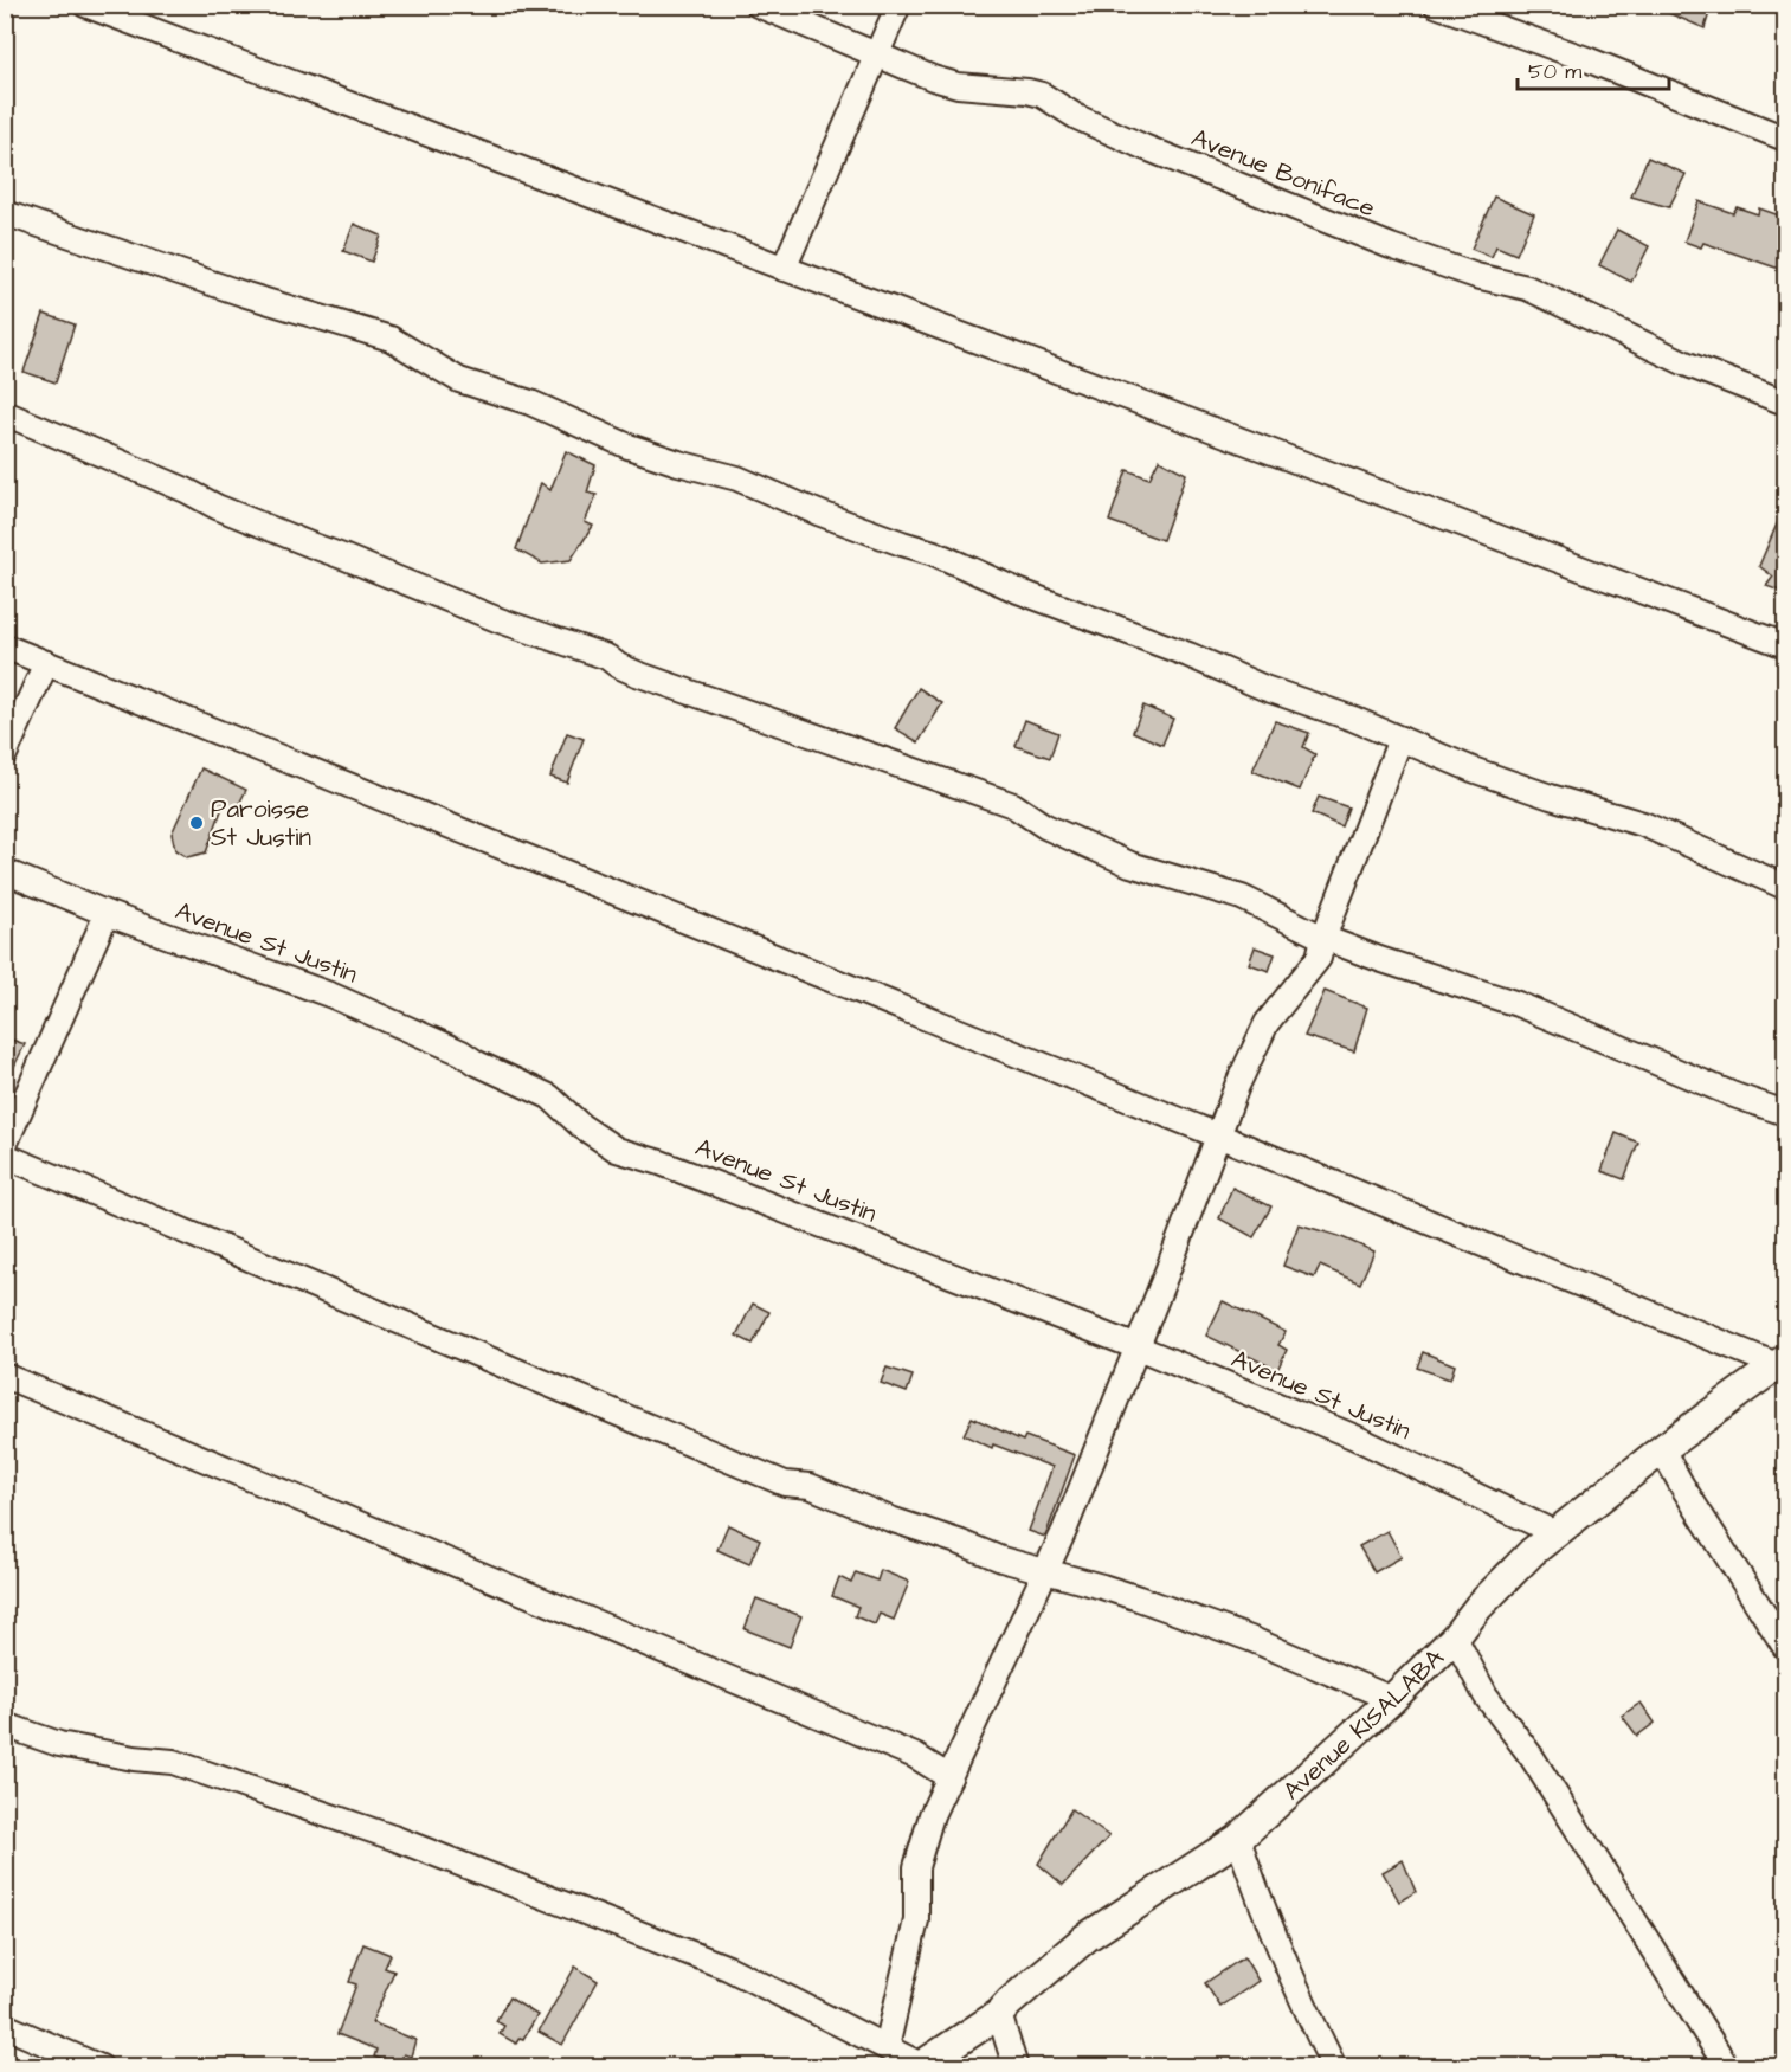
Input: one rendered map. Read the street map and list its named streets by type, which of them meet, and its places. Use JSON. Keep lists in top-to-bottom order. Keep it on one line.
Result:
{"streets":{"street":["Avenue Boniface","Avenue St Justin","Avenue KISALABA"]},"crossings":[["Avenue St Justin","Avenue KISALABA"]],"places":["Paroisse St Justin"],"scale_bar":"50 m"}
